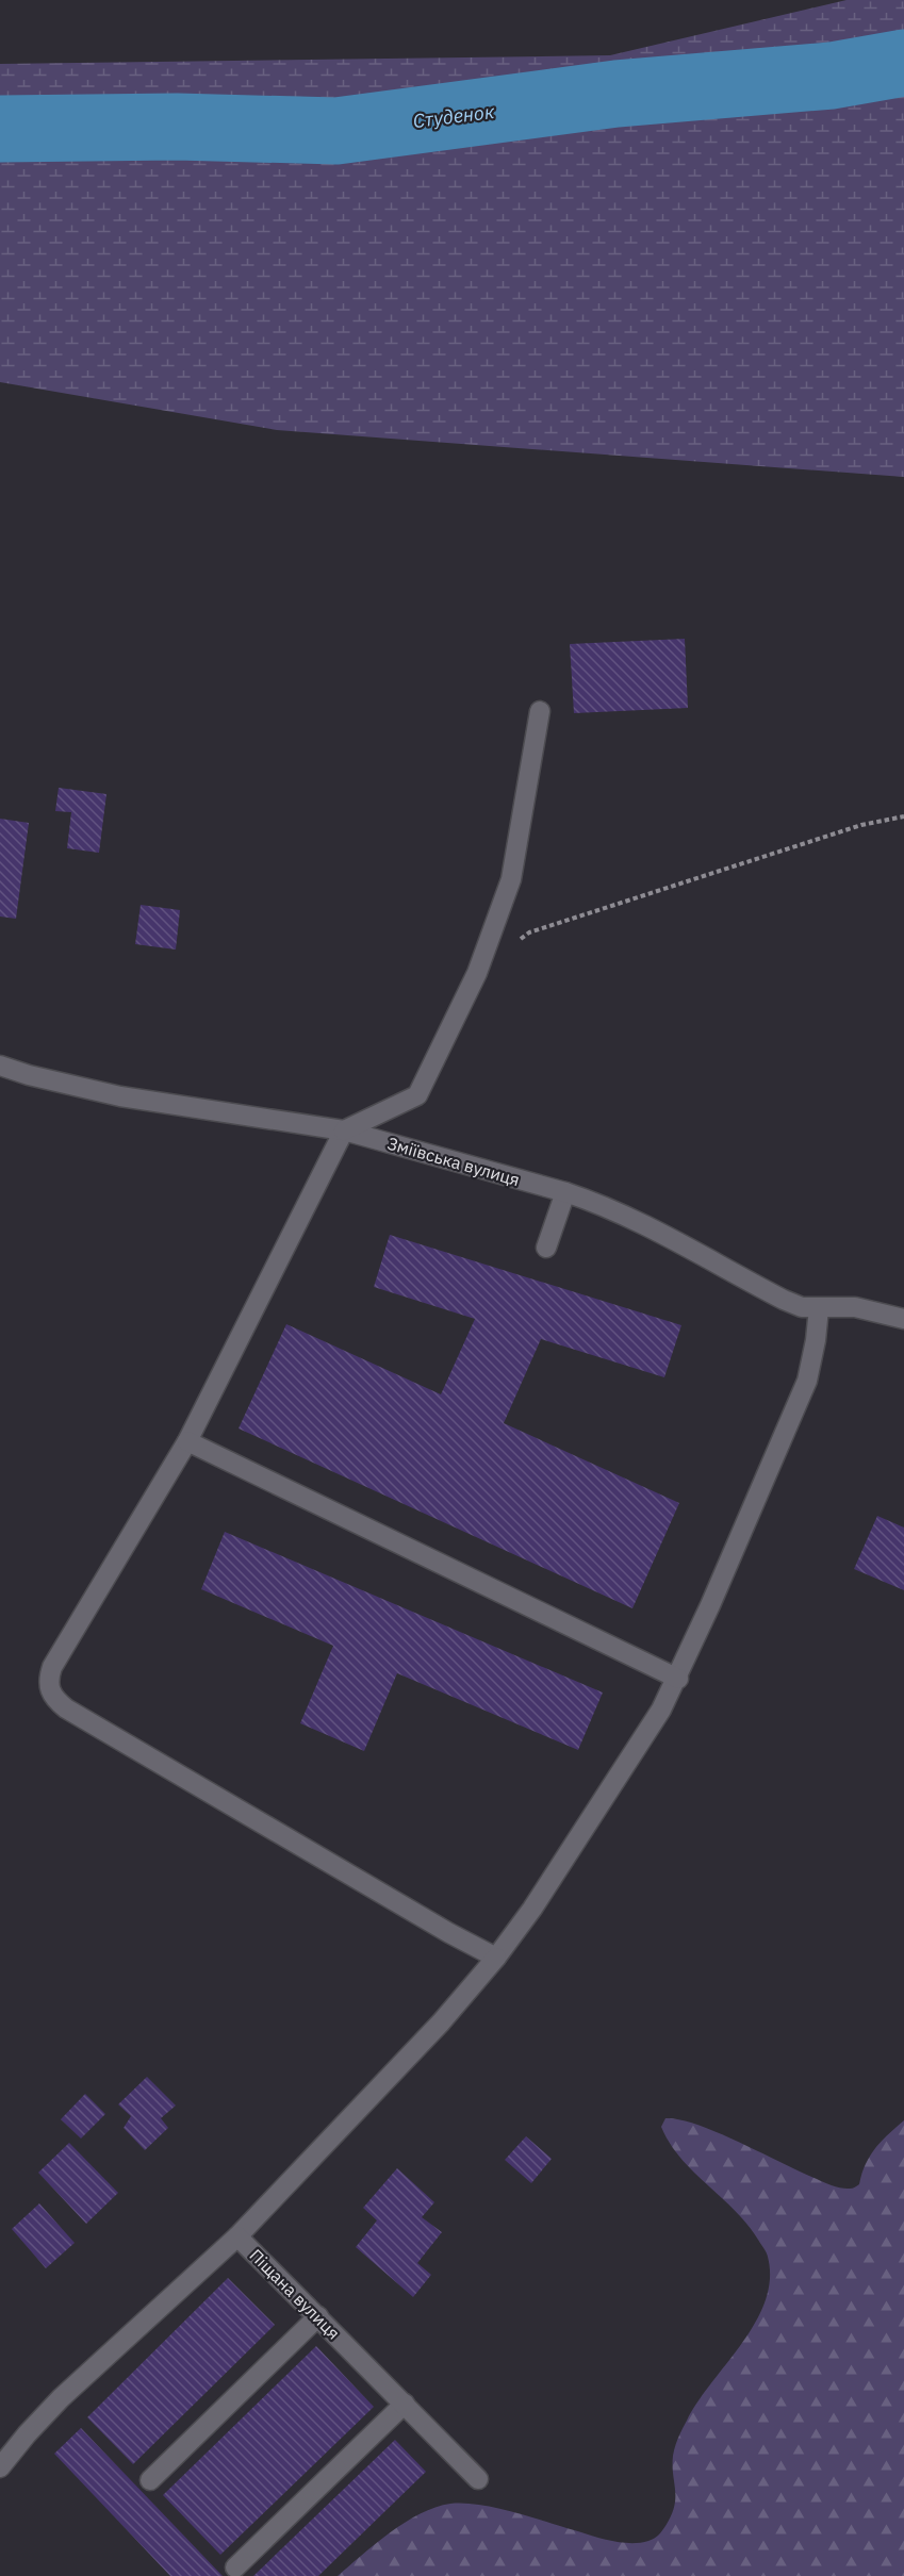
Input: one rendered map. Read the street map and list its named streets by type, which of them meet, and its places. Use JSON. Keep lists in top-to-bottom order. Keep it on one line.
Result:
{"streets":{"street":["Зміївська вулиця","Піщана вулиця"]},"water":["Студенок"]}
